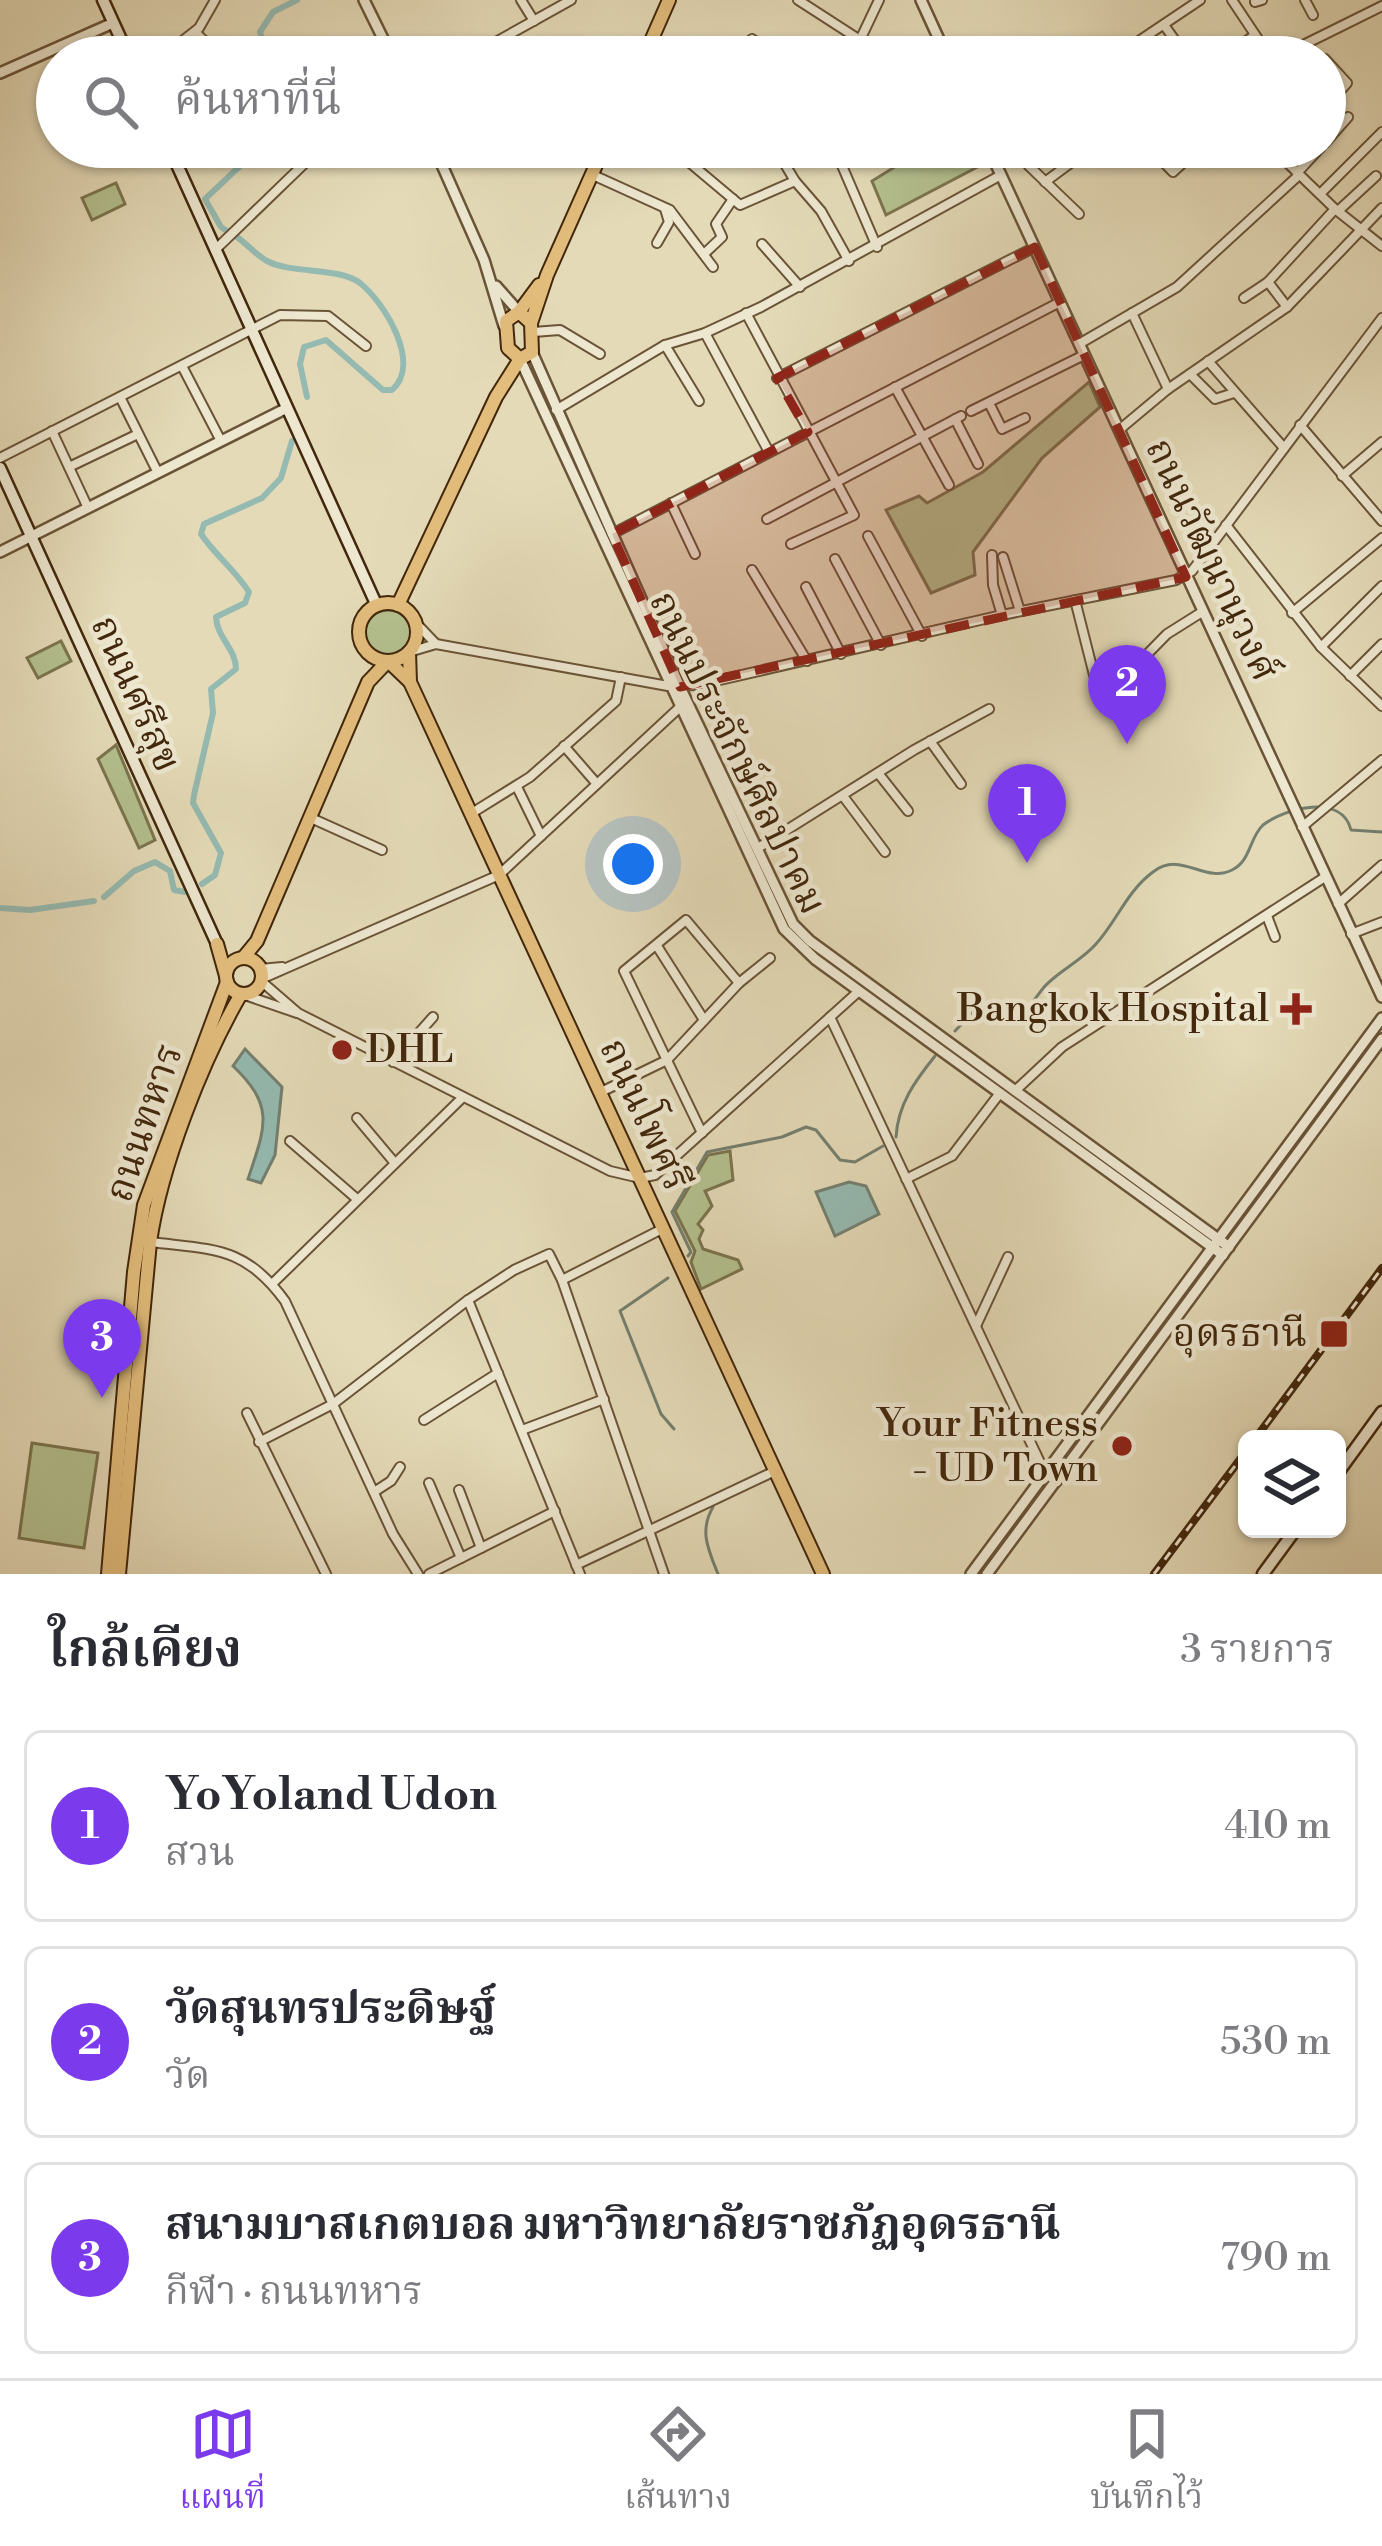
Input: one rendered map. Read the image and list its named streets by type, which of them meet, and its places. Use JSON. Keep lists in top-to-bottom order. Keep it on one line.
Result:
{"streets":{"main road":["ถนนศรีสุข","ถนนโพศรี","ถนนทหาร"],"street":["ถนนวัฒนานุวงศ์","ถนนประจักษ์ศิลปาคม"]},"places":{"health":["Bangkok Hospital"],"other":["DHL","Your Fitness - UD Town"],"transit":["อุดรธานี"]},"page":{"search":"ค้นหาที่นี่","pins":["2","1","3"],"heading":["ใกล้เคียง","3 รายการ"],"list":[{"mark":"1","name":"YoYoland Udon","note":"สวน","value":"410 m"},{"mark":"2","name":"วัดสุนทรประดิษฐ์","note":"วัด","value":"530 m"},{"mark":"3","name":"สนามบาสเกตบอล มหาวิทยาลัยราชภัฏอุดรธานี","note":"กีฬา · ถนนทหาร","value":"790 m"}],"nav":["แผนที่","เส้นทาง","บันทึกไว้"]}}
